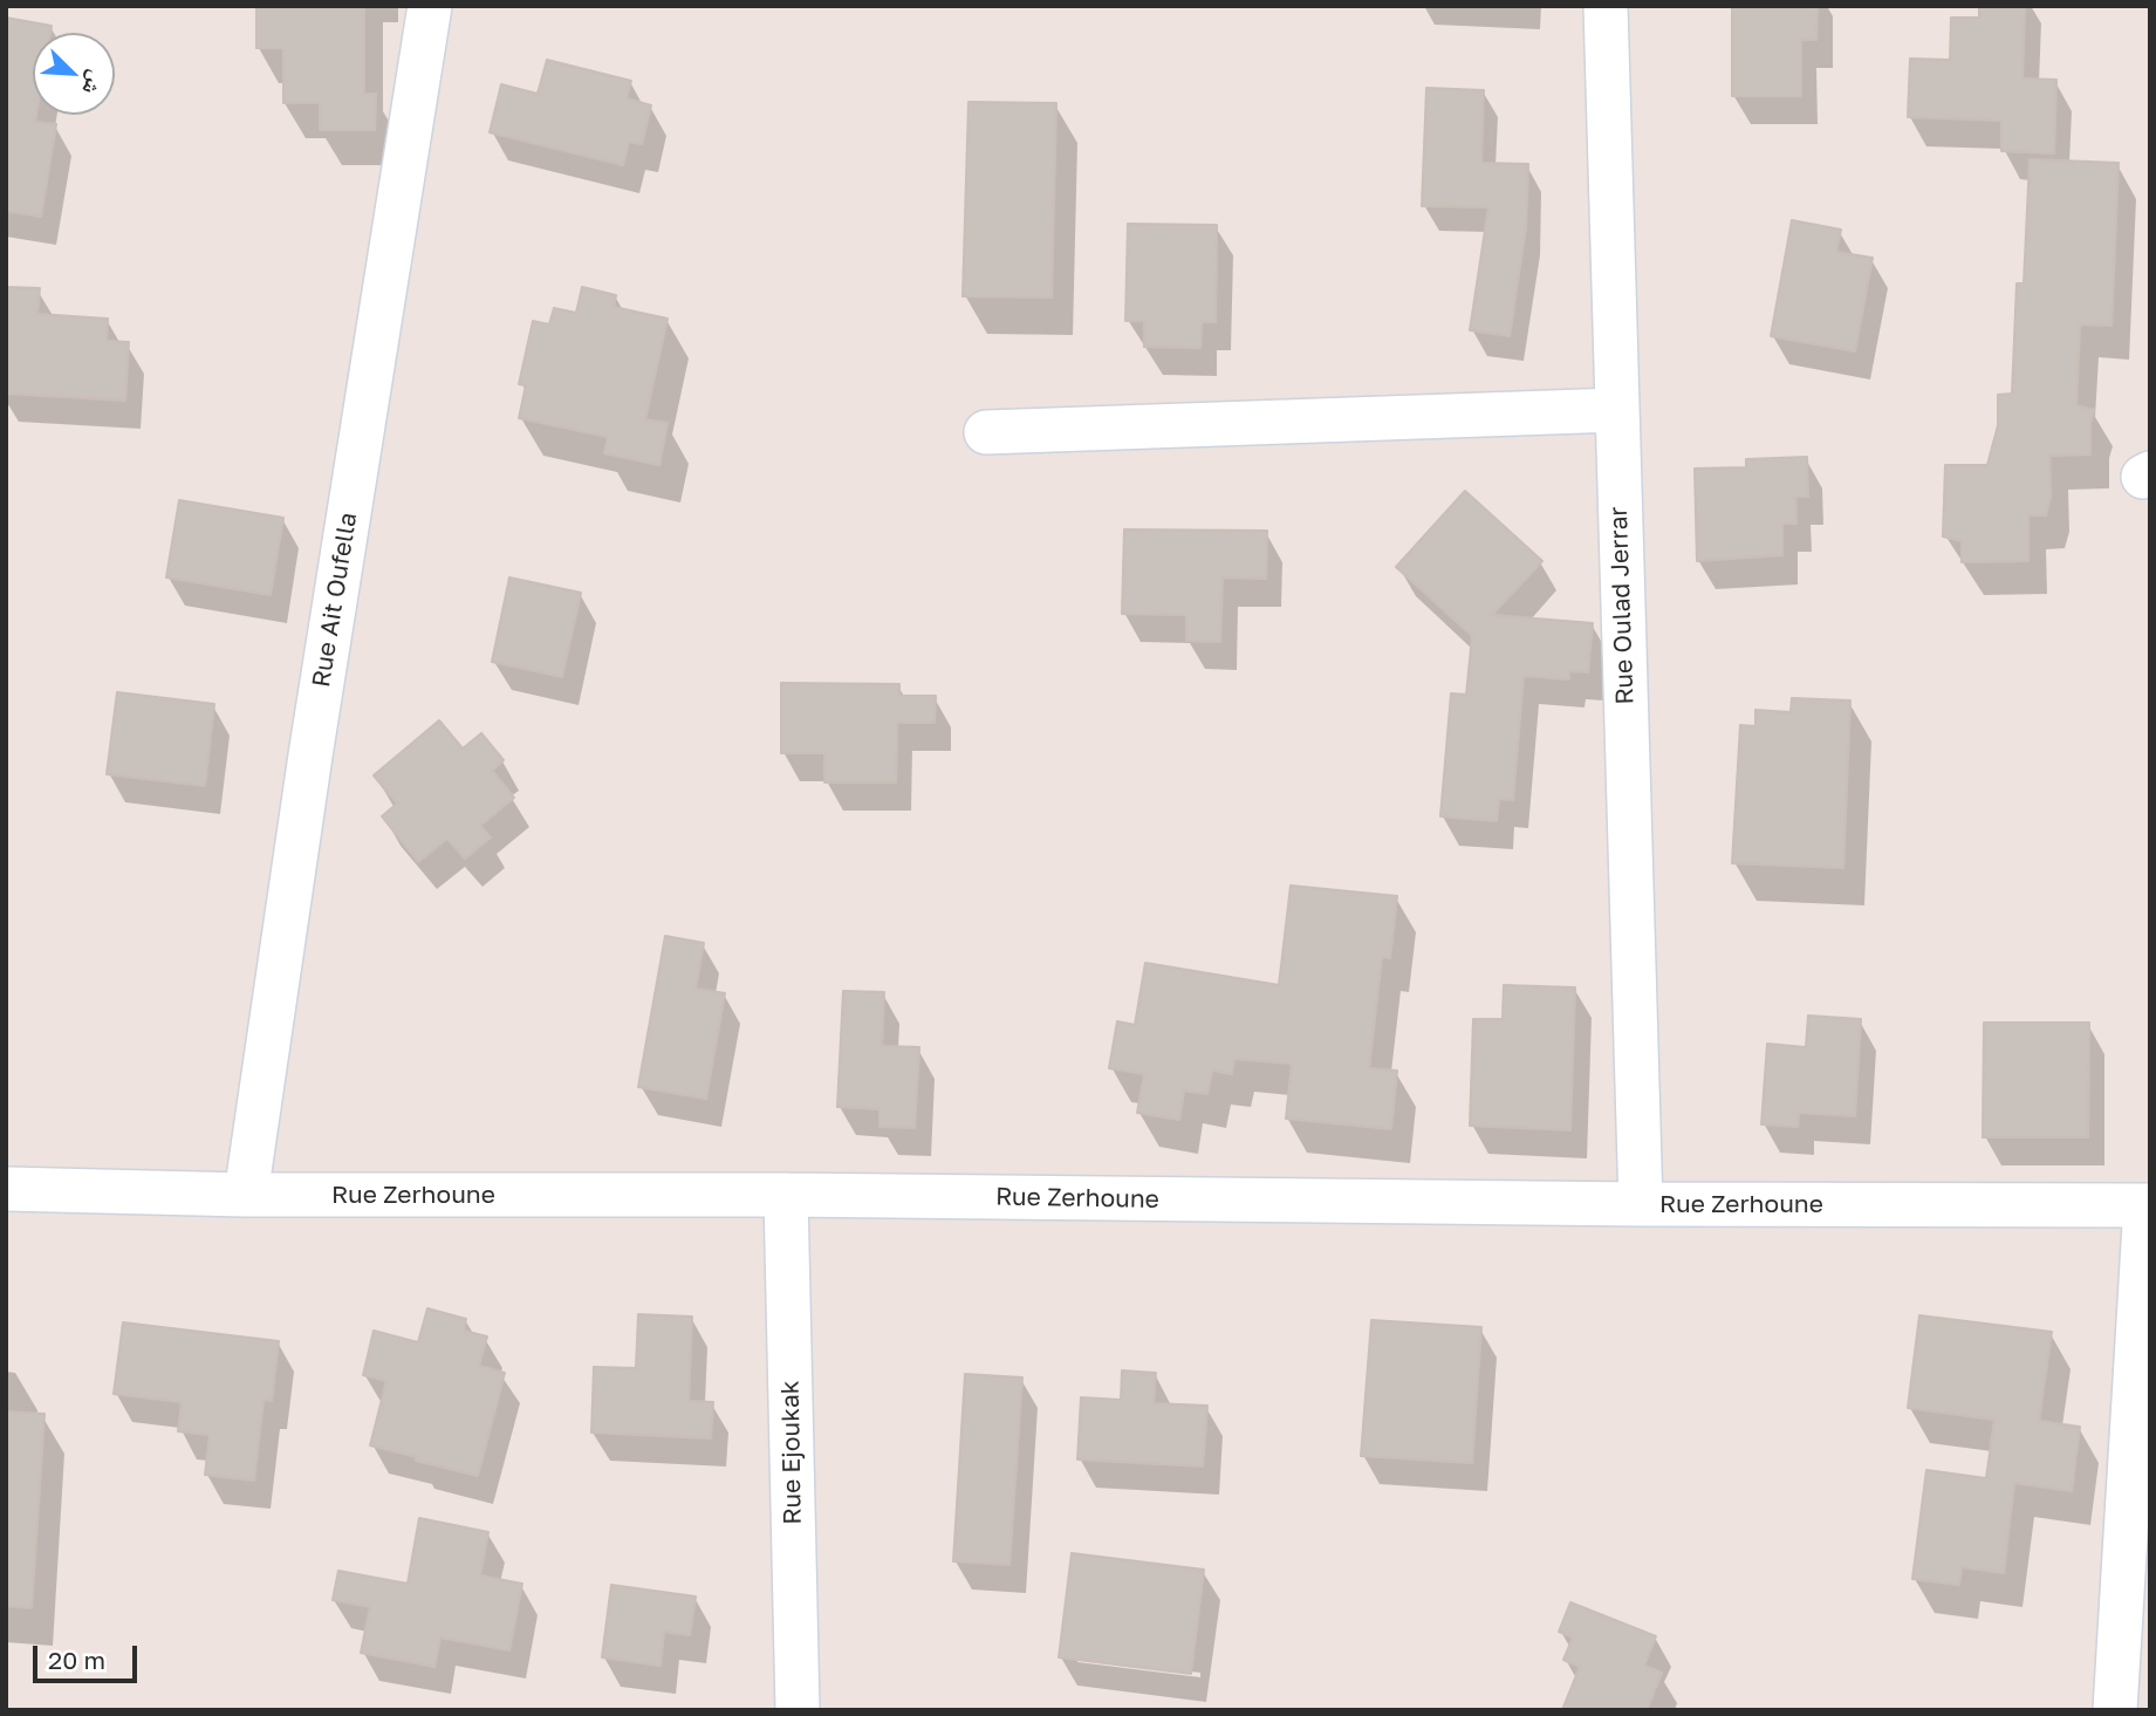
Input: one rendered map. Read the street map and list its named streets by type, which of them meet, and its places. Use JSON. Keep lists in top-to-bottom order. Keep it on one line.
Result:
{"streets":{"street":["Rue Ait Oufella","Rue Oulad Jerrar","Rue Zerhoune","Rue Ejoukak"]},"crossings":[["Rue Ait Oufella","Rue Zerhoune"],["Rue Oulad Jerrar","Rue Zerhoune"],["Rue Zerhoune","Rue Ejoukak"]],"scale_bar":"20 m","north":"bottom right"}
